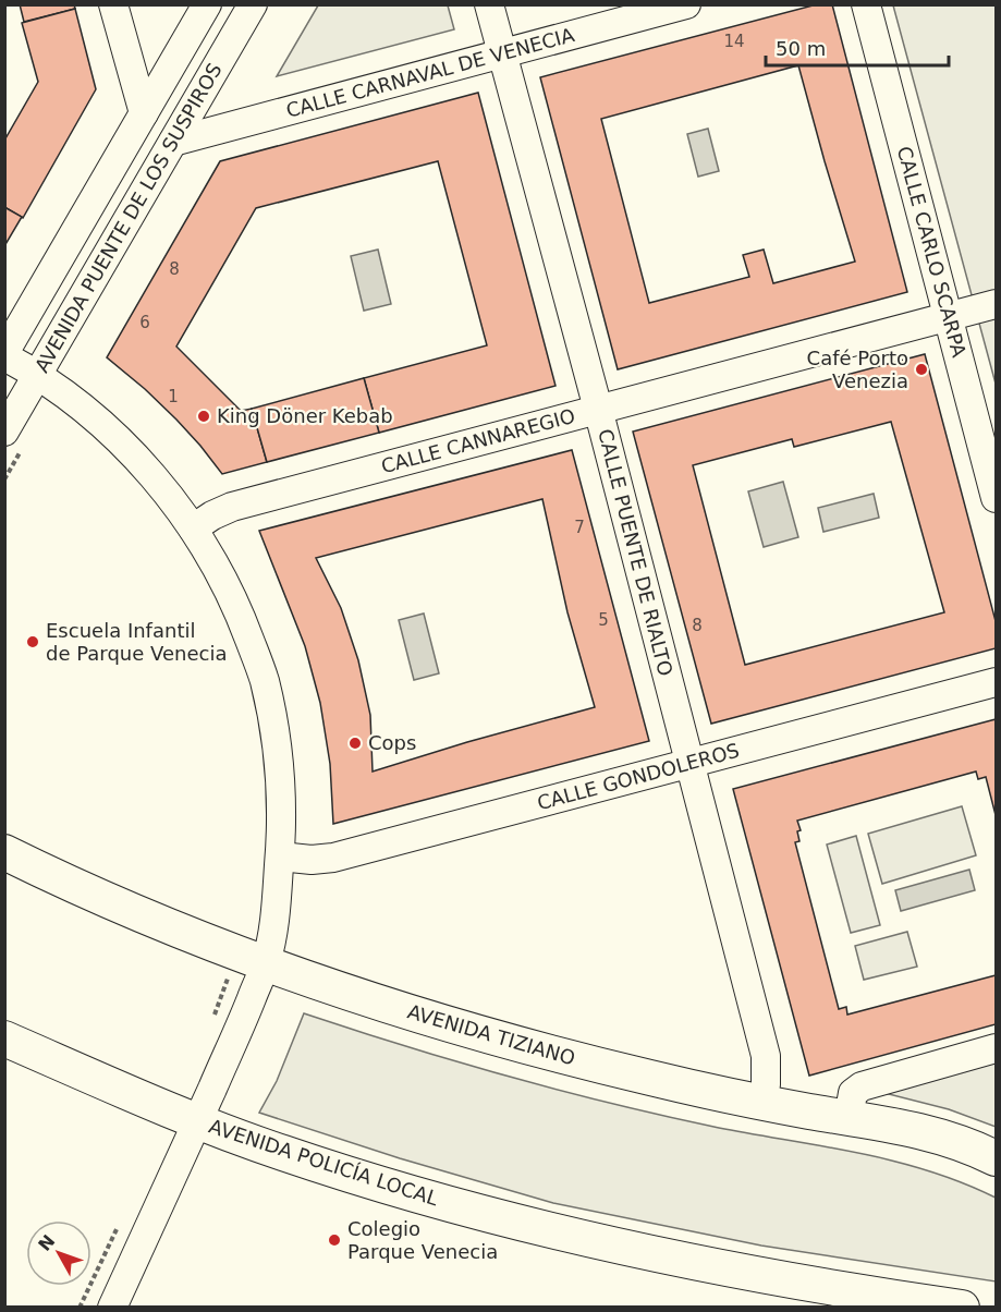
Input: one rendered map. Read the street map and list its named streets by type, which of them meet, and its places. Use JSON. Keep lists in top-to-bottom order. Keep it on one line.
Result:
{"streets":{"main road":["AVENIDA TIZIANO","AVENIDA POLICÍA LOCAL"],"street":["CALLE CARNAVAL DE VENECIA","AVENIDA PUENTE DE LOS SUSPIROS","CALLE CARLO SCARPA","CALLE CANNAREGIO","CALLE PUENTE DE RIALTO","CALLE GONDOLEROS"]},"crossings":[["CALLE CARNAVAL DE VENECIA","AVENIDA PUENTE DE LOS SUSPIROS"],["CALLE CARNAVAL DE VENECIA","CALLE PUENTE DE RIALTO"],["CALLE CARLO SCARPA","CALLE CANNAREGIO"],["CALLE CANNAREGIO","CALLE PUENTE DE RIALTO"],["CALLE PUENTE DE RIALTO","CALLE GONDOLEROS"],["CALLE PUENTE DE RIALTO","AVENIDA TIZIANO"]],"places":["Café Porto Venezia","King Döner Kebab","Escuela Infantil de Parque Venecia","Cops","Colegio Parque Venecia"],"house_numbers":["14","8","6","1","7","5","8"],"scale_bar":"50 m","north":"top left"}
